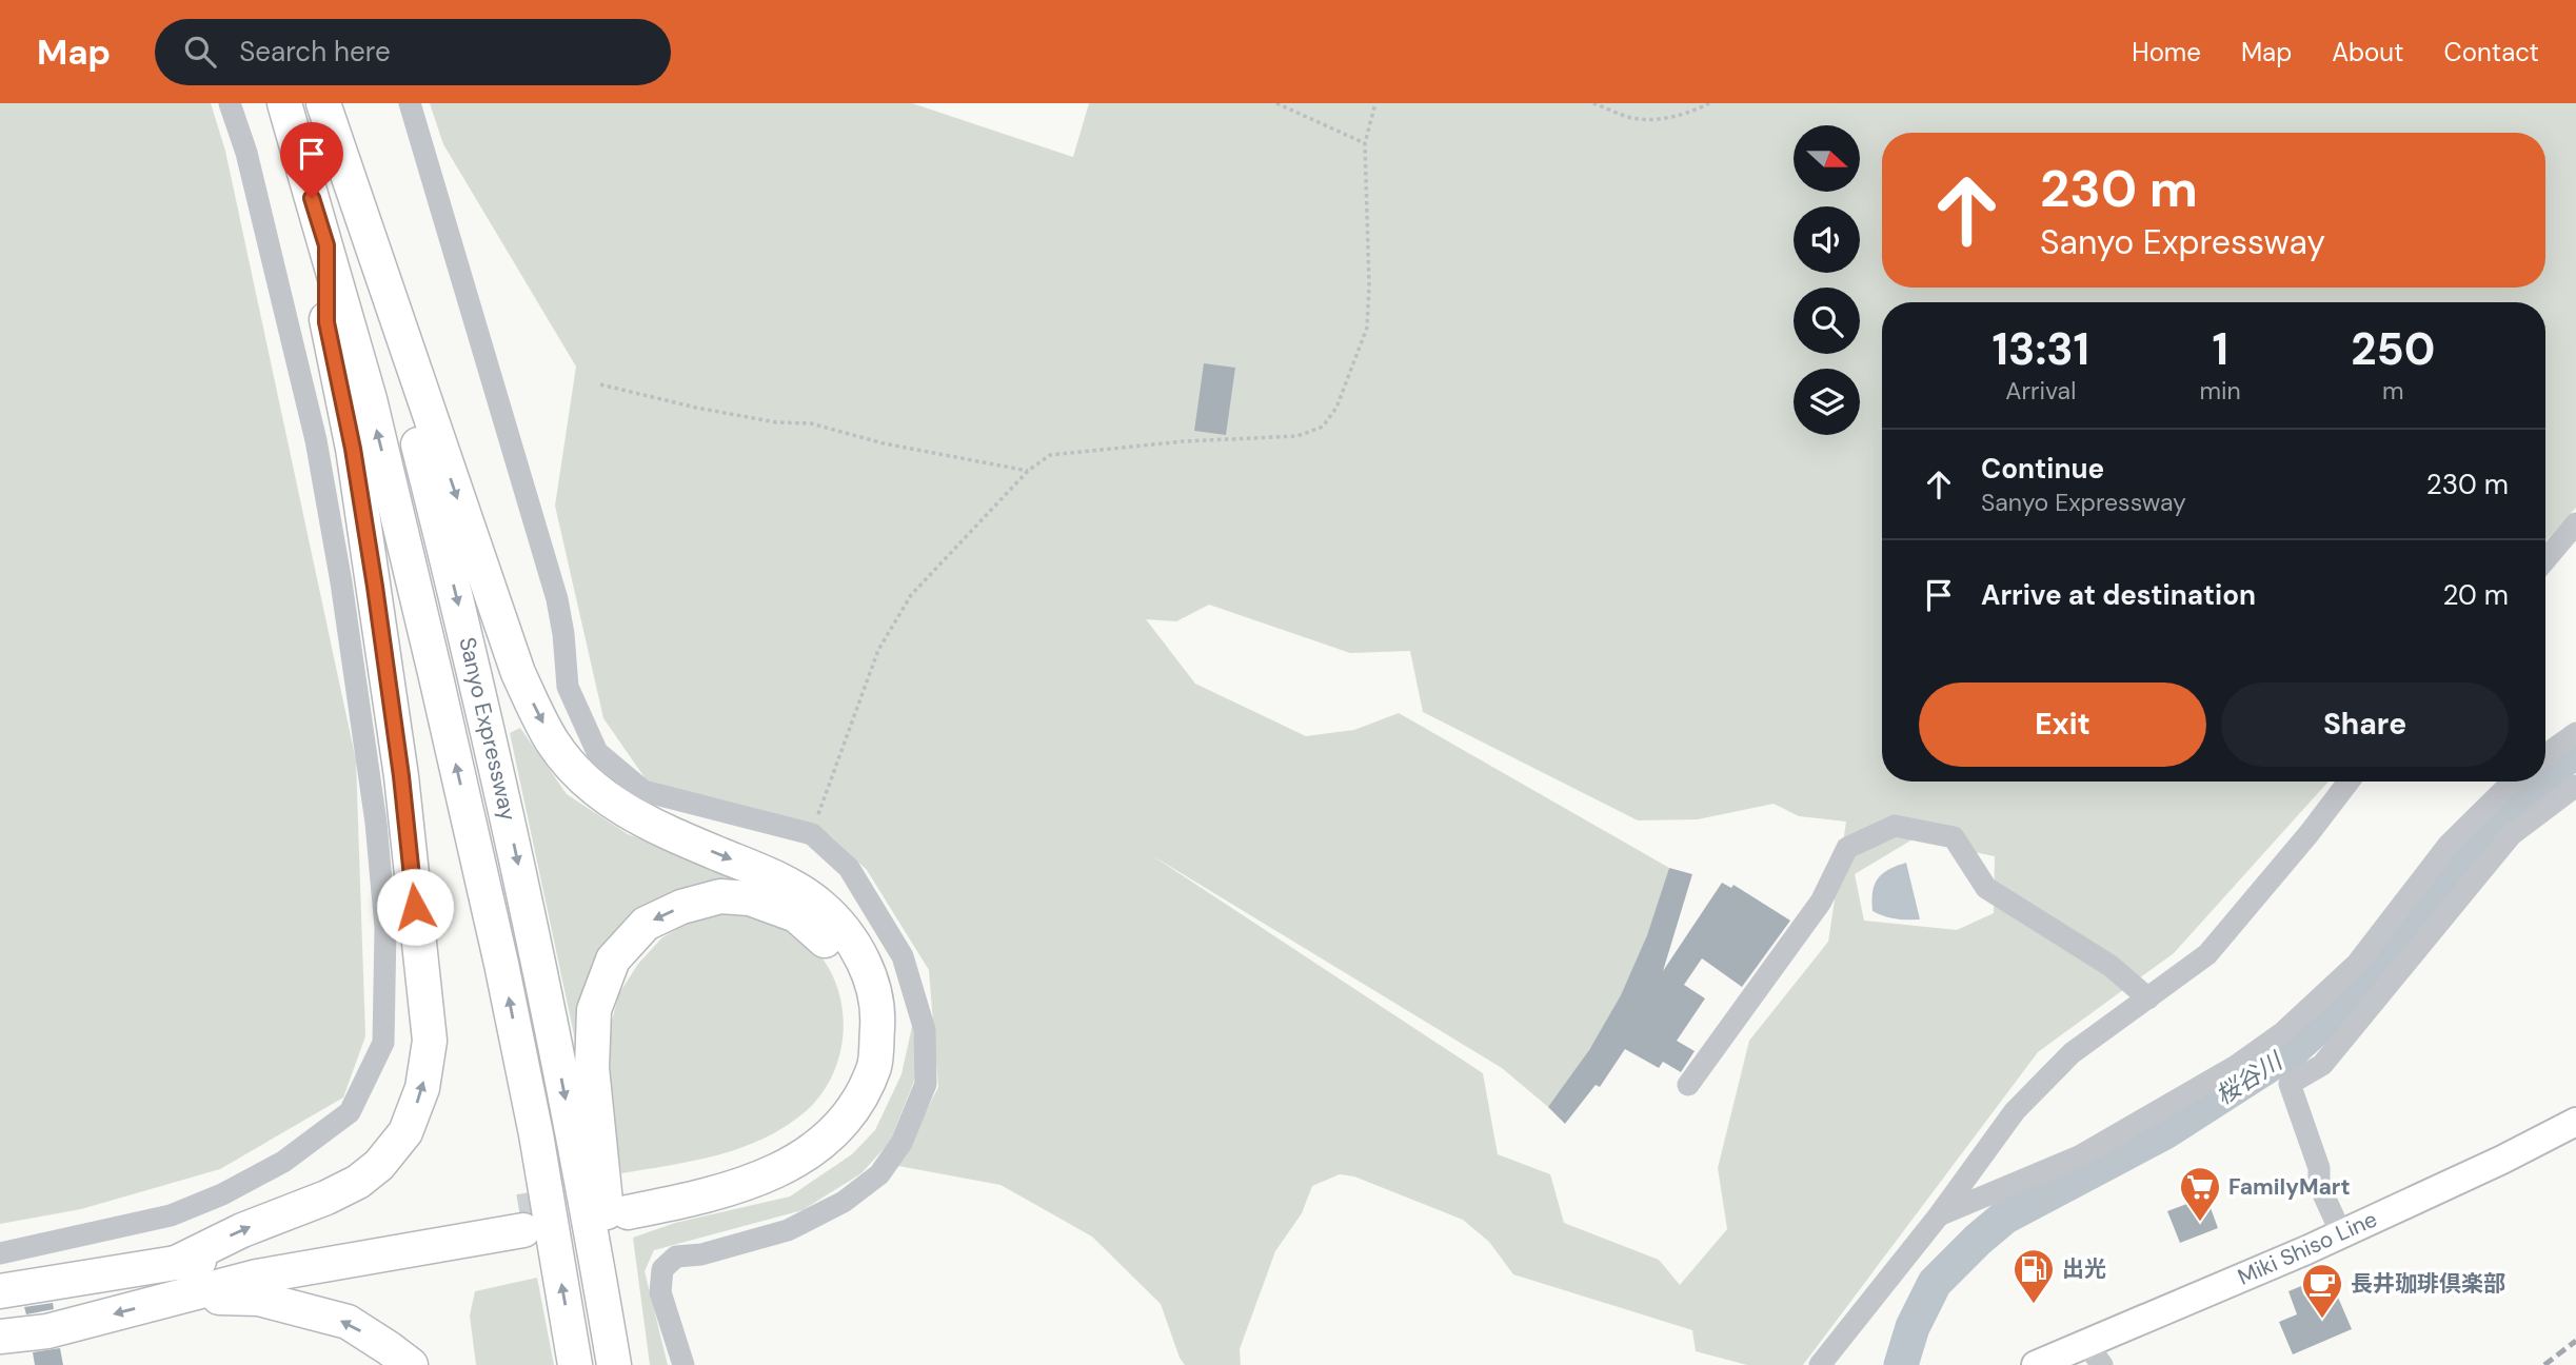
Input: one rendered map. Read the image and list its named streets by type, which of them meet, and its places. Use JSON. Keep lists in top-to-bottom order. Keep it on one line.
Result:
{"streets":{"highway":["Sanyo Expressway"],"main road":["Miki Shiso Line"]},"water":["桜谷川"],"places":{"supermarket":["FamilyMart"],"fuel station":["出光"],"cafe":["長井珈琲倶楽部"]},"north":"right","page":{"header":"Map","search":"Search here","nav":["Home","Map","About","Contact"],"turn":["230 m","Sanyo Expressway"],"eta":["13:31","Arrival","1","min","250","m"],"list":[{"name":"Continue","note":"Sanyo Expressway","value":"230 m"},{"name":"Arrive at destination","value":"20 m"}],"buttons":["Exit","Share"]}}
